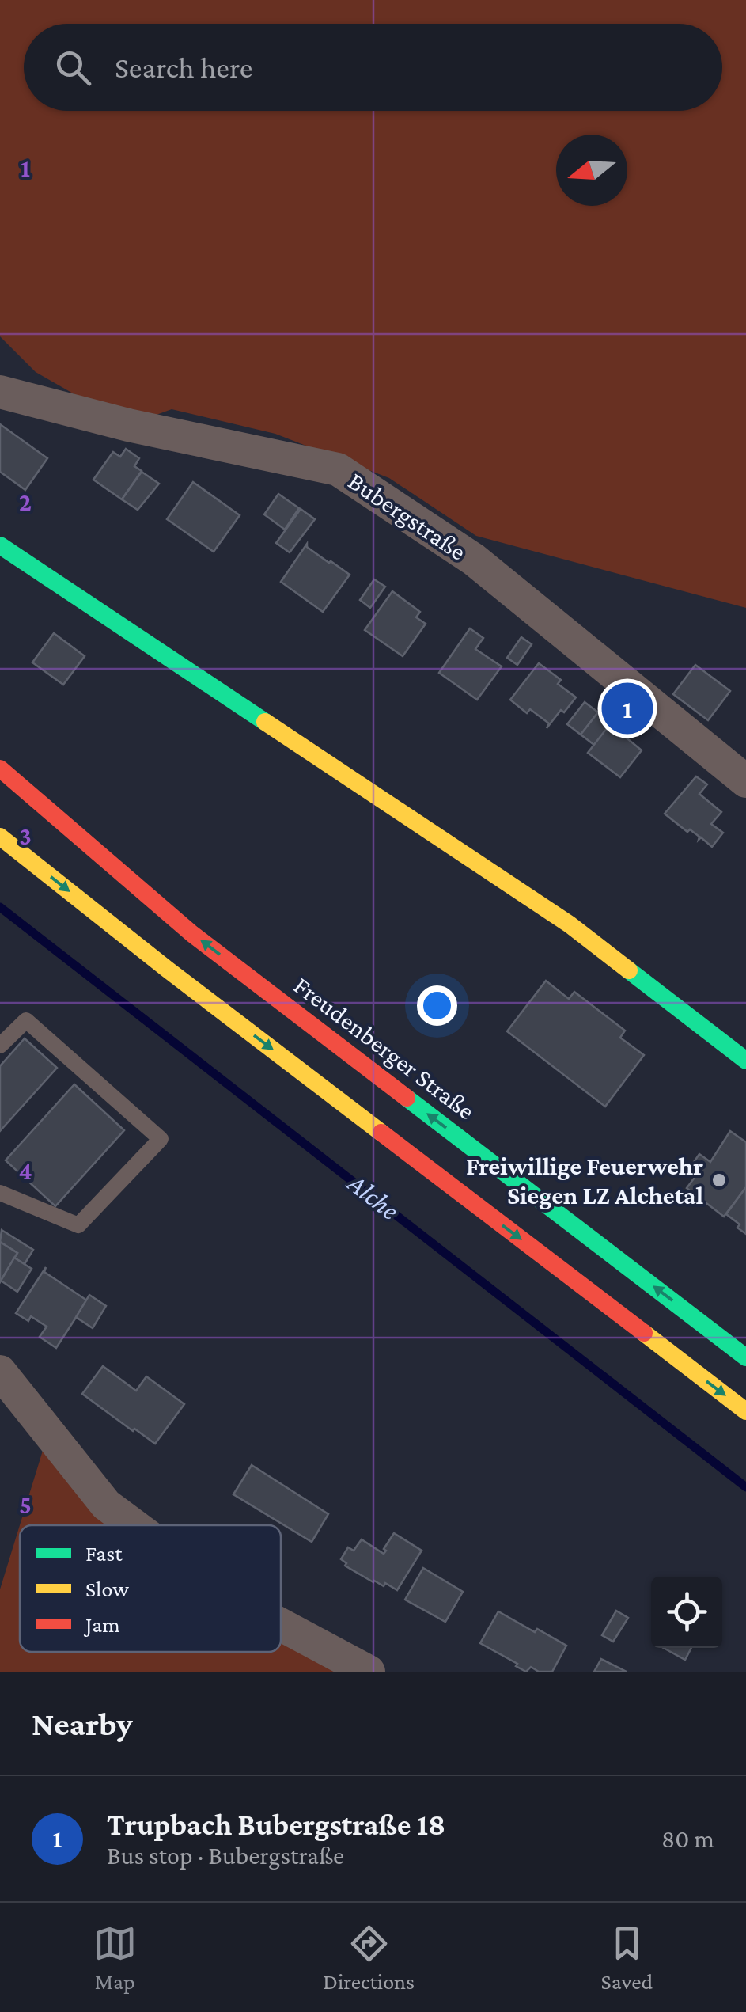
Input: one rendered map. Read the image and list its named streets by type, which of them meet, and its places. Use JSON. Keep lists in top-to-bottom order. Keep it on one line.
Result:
{"streets":{"main road":["Freudenberger Straße"],"street":["Bubergstraße"]},"water":["Alche"],"places":["Freiwillige Feuerwehr Siegen LZ Alchetal"],"legend":["Fast","Slow","Jam"],"north":"left","page":{"search":"Search here","pins":"1","heading":"Nearby","list":[{"mark":"1","name":"Trupbach Bubergstraße 18","note":"Bus stop · Bubergstraße","value":"80 m"}],"nav":["Map","Directions","Saved"]},"grid":{"rows":["1","2","3","4","5"]}}
